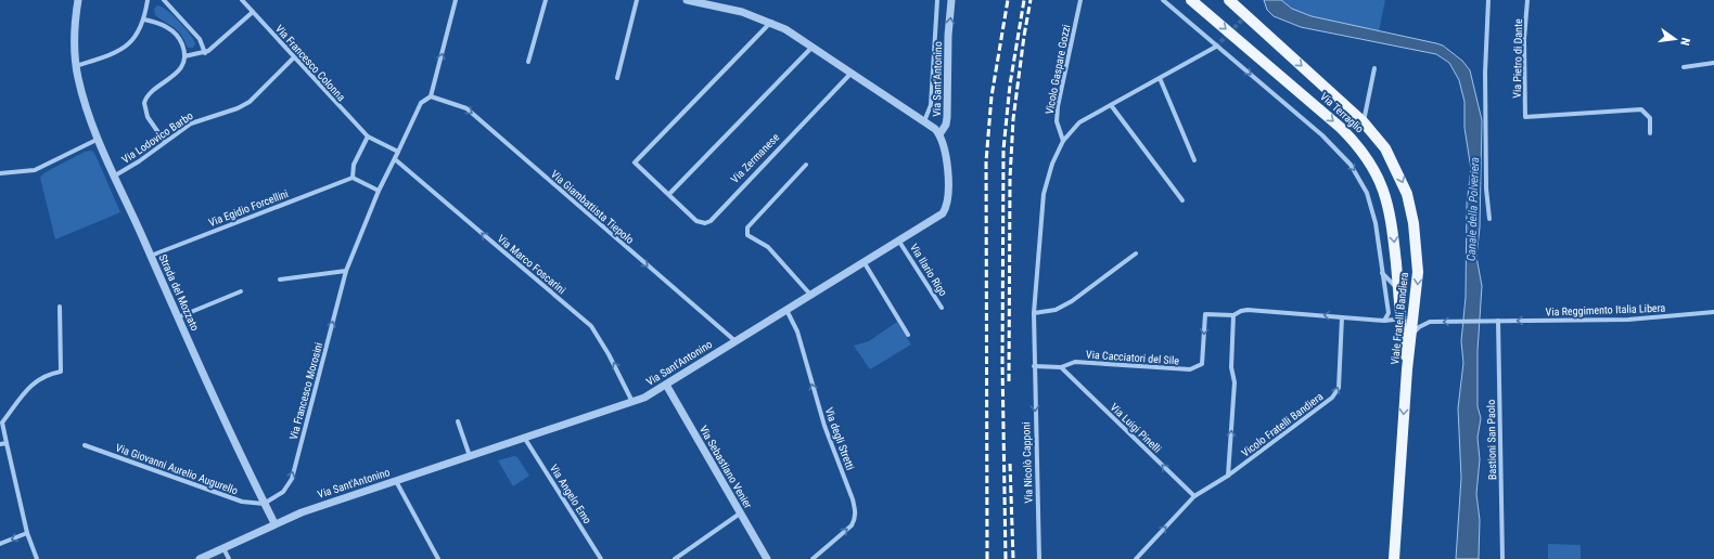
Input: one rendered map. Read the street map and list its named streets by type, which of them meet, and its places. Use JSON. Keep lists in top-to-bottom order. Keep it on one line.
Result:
{"streets":{"main road":["Via Terraglio","Viale Fratelli Bandiera"],"street":["Via Pietro di Dante","Via Francesco Colonna","Vicolo Gaspare Gozzi","Via Sant'Antonino","Via Lodovico Barbo","Via Zermanese","Via Giambattista Tiepolo","Via Egidio Forcellini","Via Marco Foscarini","Via Ilario Rigo","Strada del Mozzato","Via Reggimento Italia Libera","Via Cacciatori del Sile","Via Francesco Morosini","Vicolo Fratelli Bandiera","Via Luigi Pinelli","Via degli Stretti","Bastioni San Paolo","Via Nicolò Capponi","Via Sebastiano Venier","Via Giovanni Aurelio Augurello","Via Angelo Emo"]},"crossings":[["Via Francesco Colonna","Via Lodovico Barbo"],["Via Sant'Antonino","Via Giambattista Tiepolo"],["Via Sant'Antonino","Via Marco Foscarini"],["Via Sant'Antonino","Via Ilario Rigo"],["Via Sant'Antonino","Strada del Mozzato"],["Via Sant'Antonino","Via degli Stretti"],["Via Sant'Antonino","Via Sebastiano Venier"],["Via Sant'Antonino","Via Angelo Emo"],["Via Terraglio","Viale Fratelli Bandiera"],["Via Terraglio","Via Cacciatori del Sile"],["Via Lodovico Barbo","Strada del Mozzato"],["Via Giambattista Tiepolo","Via Francesco Morosini"],["Via Egidio Forcellini","Strada del Mozzato"],["Via Marco Foscarini","Via Francesco Morosini"],["Strada del Mozzato","Via Francesco Morosini"],["Strada del Mozzato","Via Giovanni Aurelio Augurello"],["Via Reggimento Italia Libera","Viale Fratelli Bandiera"],["Via Reggimento Italia Libera","Bastioni San Paolo"],["Viale Fratelli Bandiera","Via Cacciatori del Sile"],["Via Cacciatori del Sile","Vicolo Fratelli Bandiera"],["Via Cacciatori del Sile","Via Luigi Pinelli"],["Via Francesco Morosini","Via Giovanni Aurelio Augurello"],["Vicolo Fratelli Bandiera","Via Luigi Pinelli"]],"one_way":["Via Terraglio","Via Giambattista Tiepolo","Via Marco Foscarini","Via Reggimento Italia Libera","Viale Fratelli Bandiera","Via Cacciatori del Sile","Via Francesco Morosini","Vicolo Fratelli Bandiera","Via Luigi Pinelli","Via degli Stretti","Via Nicolò Capponi"],"water":["Canale della Polveriera"],"north":"right"}
